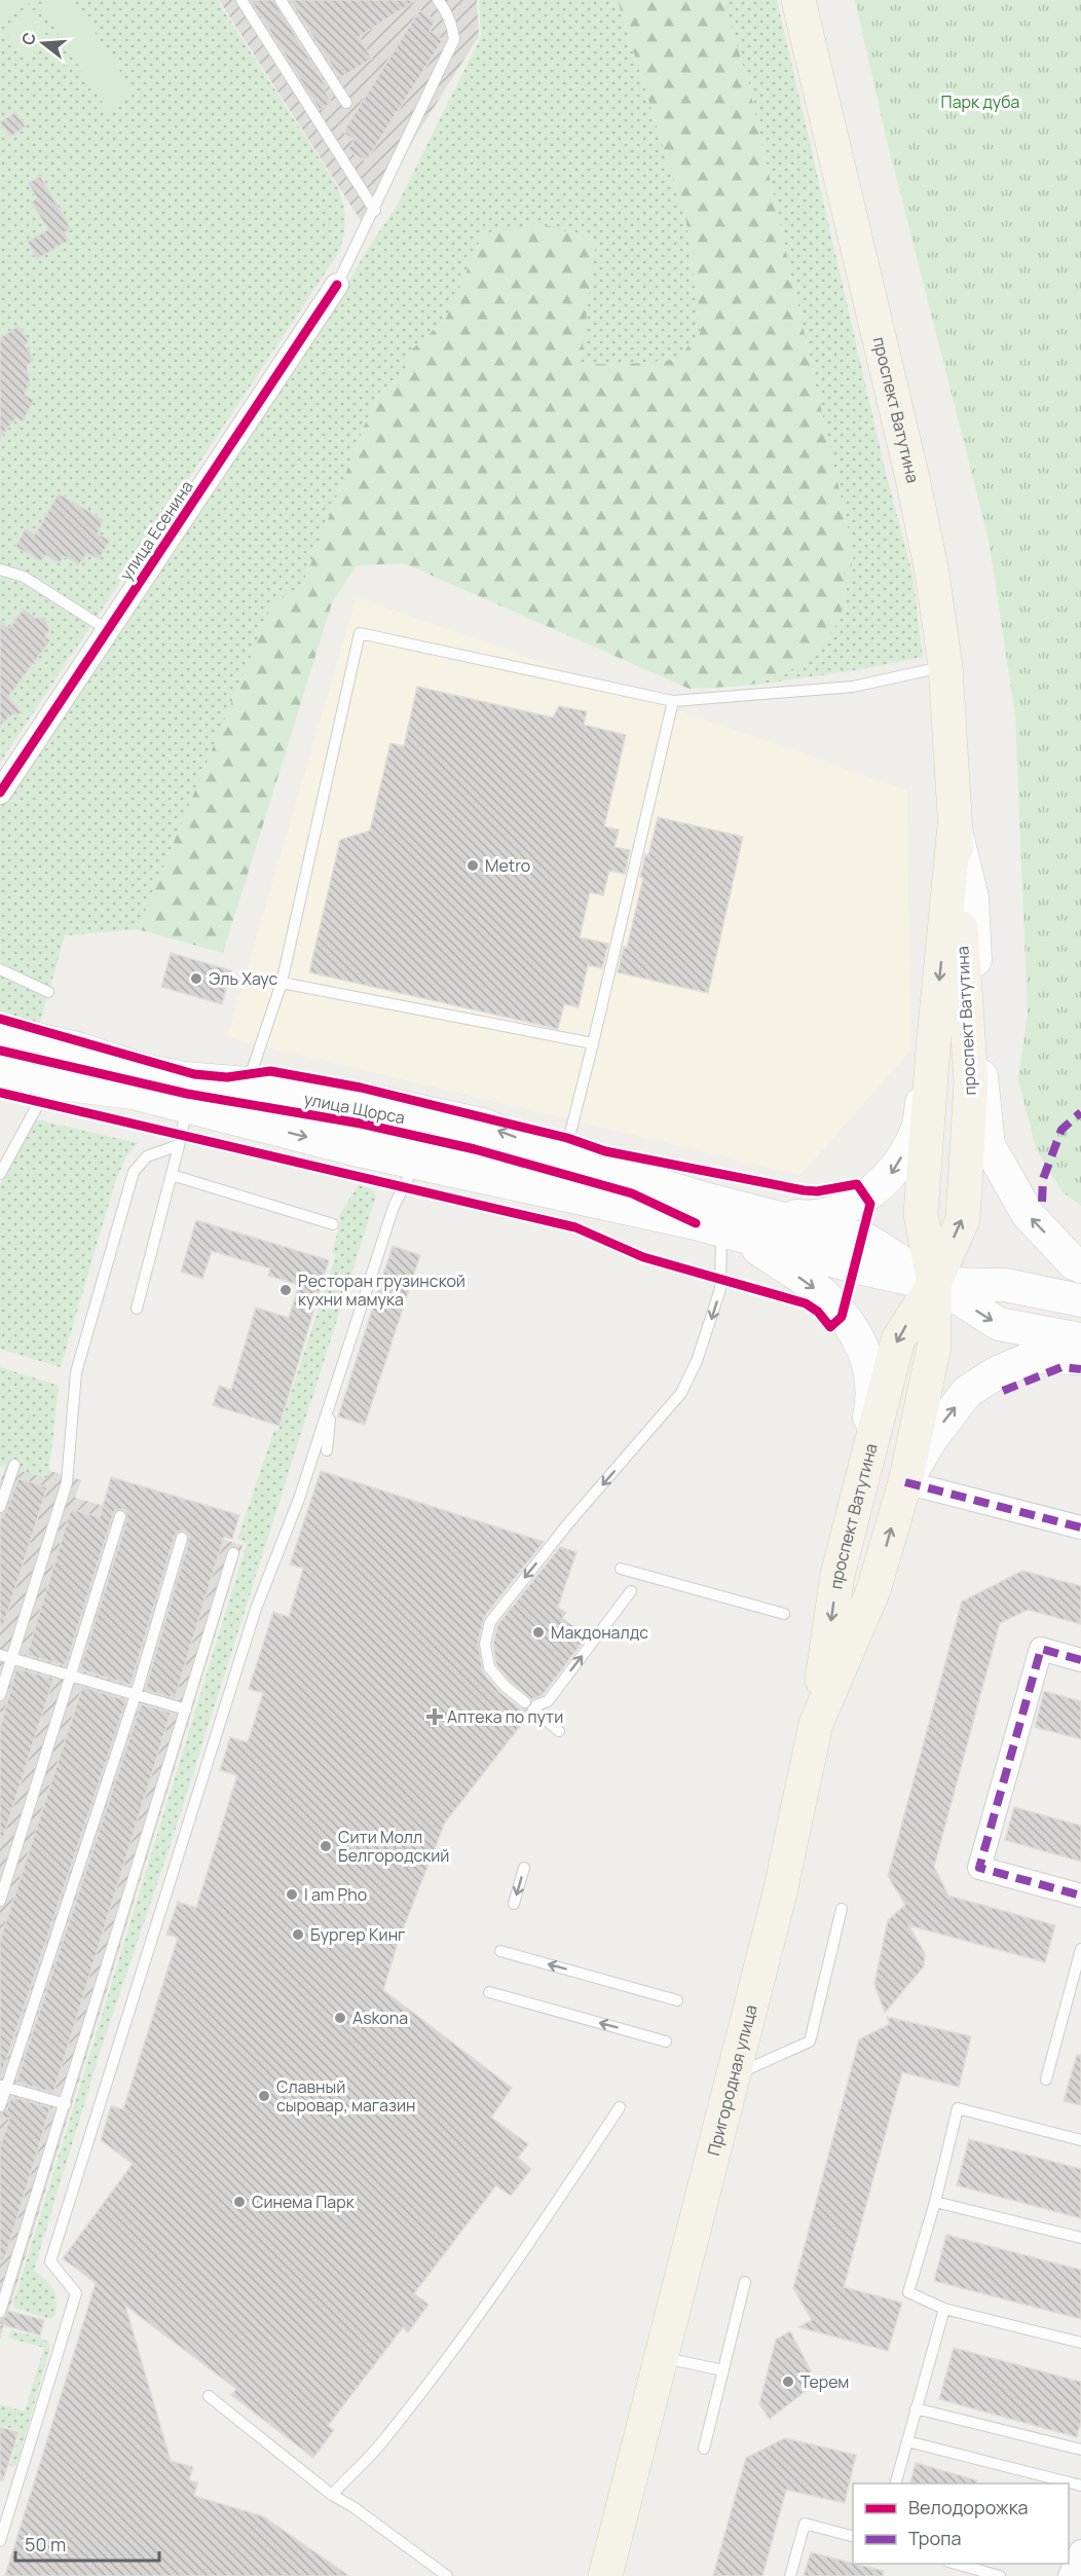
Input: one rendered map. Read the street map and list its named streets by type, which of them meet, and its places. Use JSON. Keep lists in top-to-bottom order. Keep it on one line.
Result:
{"streets":{"main road":["проспект Ватутина","улица Щорса","Пригородная улица"],"street":["улица Есенина"]},"crossings":[["проспект Ватутина","улица Щорса"],["проспект Ватутина","Пригородная улица"]],"parks":["Парк дуба"],"places":{"other":["Metro","Эль Хаус","Ресторан грузинской кухни мамука","Макдоналдс","Сити Молл Белгородский","I am Pho","Бургер Кинг","Askona","Славный сыровар, магазин","Синема Парк","Терем"],"health":["Аптека по пути"]},"legend":["Велодорожка","Тропа"],"scale_bar":"50 m","north":"left"}
